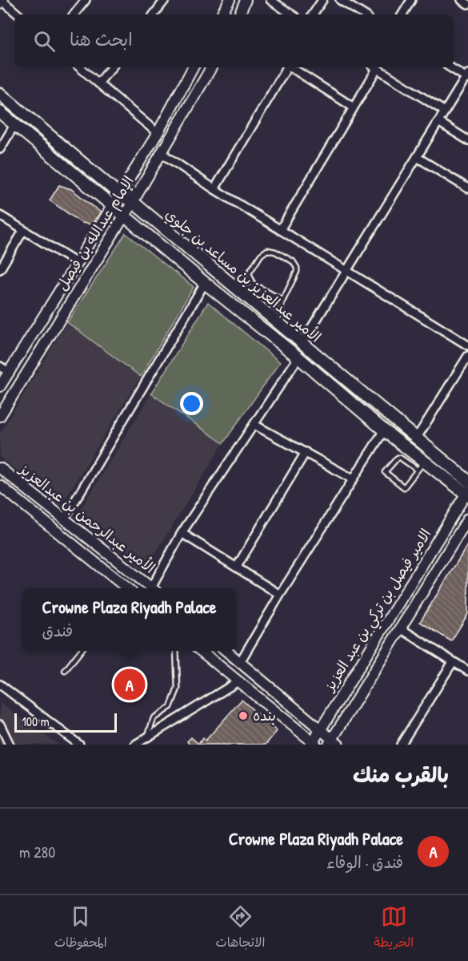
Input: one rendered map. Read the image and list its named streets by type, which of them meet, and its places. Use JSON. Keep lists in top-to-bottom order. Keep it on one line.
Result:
{"streets":{"main road":["الأمير عبدالعزيز بن مساعد بن جلوي"],"street":["الإمام عبدالله بن فيصل","الأمير عبدالرحمن بن عبدالعزيز","الامير فيصل بن تركي بن عبد العزيز"]},"crossings":[["الإمام عبدالله بن فيصل","الأمير عبدالعزيز بن مساعد بن جلوي"],["الأمير عبدالعزيز بن مساعد بن جلوي","الامير فيصل بن تركي بن عبد العزيز"]],"places":["بنده"],"scale_bar":"100 m","page":{"search":"ابحث هنا","popup":["Crowne Plaza Riyadh Palace","فندق"],"pins":"A","scale":"100 m","heading":"بالقرب منك","list":[{"mark":"A","name":"Crowne Plaza Riyadh Palace","note":"فندق · الوفاء","value":"280 m"}],"nav":["الخريطة","الاتجاهات","المحفوظات"]}}
